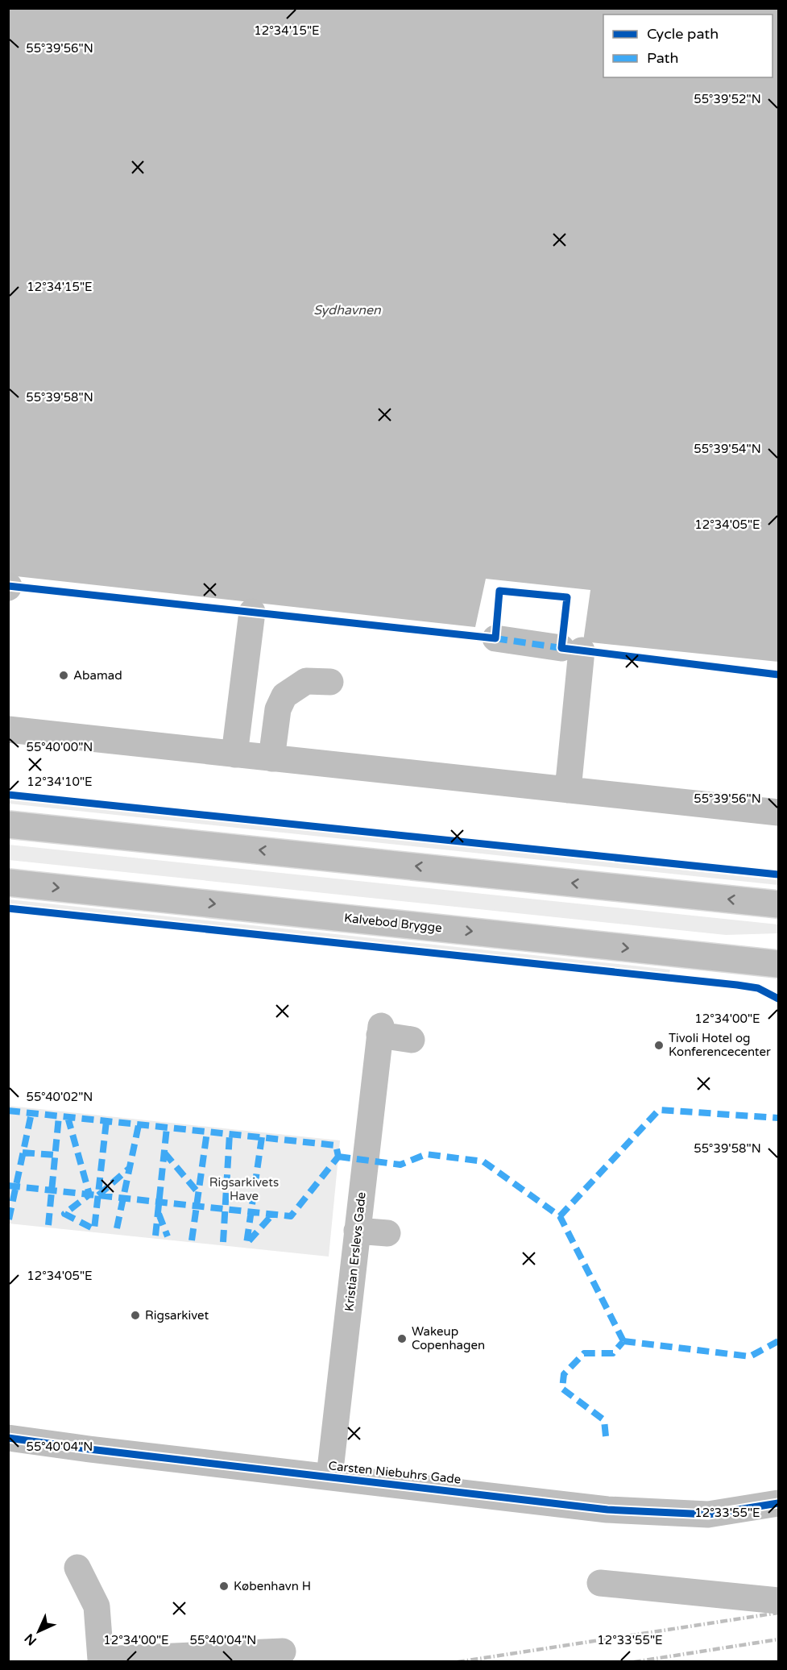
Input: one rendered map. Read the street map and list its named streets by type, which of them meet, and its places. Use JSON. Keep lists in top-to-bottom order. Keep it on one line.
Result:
{"streets":{"main road":["Kalvebod Brygge","Kristian Erslevs Gade","Carsten Niebuhrs Gade"]},"crossings":[["Kristian Erslevs Gade","Carsten Niebuhrs Gade"]],"water":["Sydhavnen"],"parks":["Rigsarkivets Have"],"places":["Abamad","Tivoli Hotel og Konferencecenter","Rigsarkivet","Wakeup Copenhagen","København H"],"legend":["Cycle path","Path"],"north":"bottom left","coordinates":["12°34'15\"E","55°39'56\"N","55°39'52\"N","55°39'58\"N","55°39'54\"N","12°34'05\"E","55°40'00\"N","12°34'10\"E","12°34'00\"E","55°40'02\"N","55°40'04\"N","12°33'55\"E"]}
